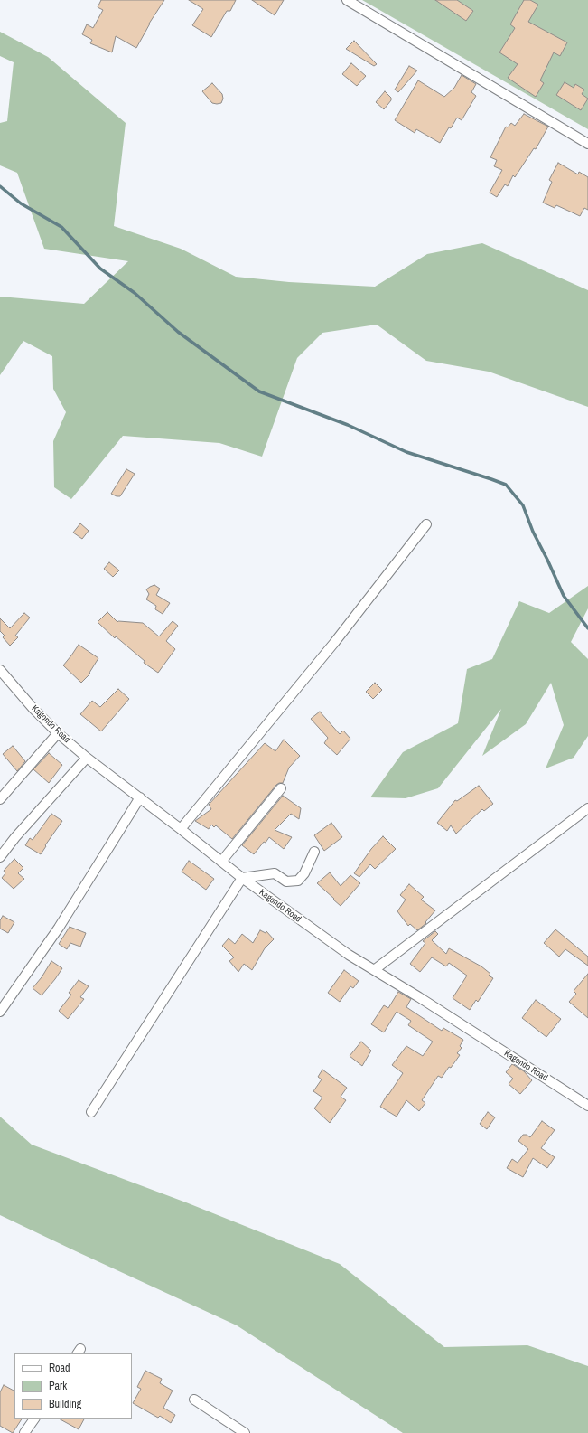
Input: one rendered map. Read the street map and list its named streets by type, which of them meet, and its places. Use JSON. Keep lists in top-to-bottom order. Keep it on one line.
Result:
{"streets":{"street":["Kagondo Road"]},"legend":["Road","Park","Building"]}
